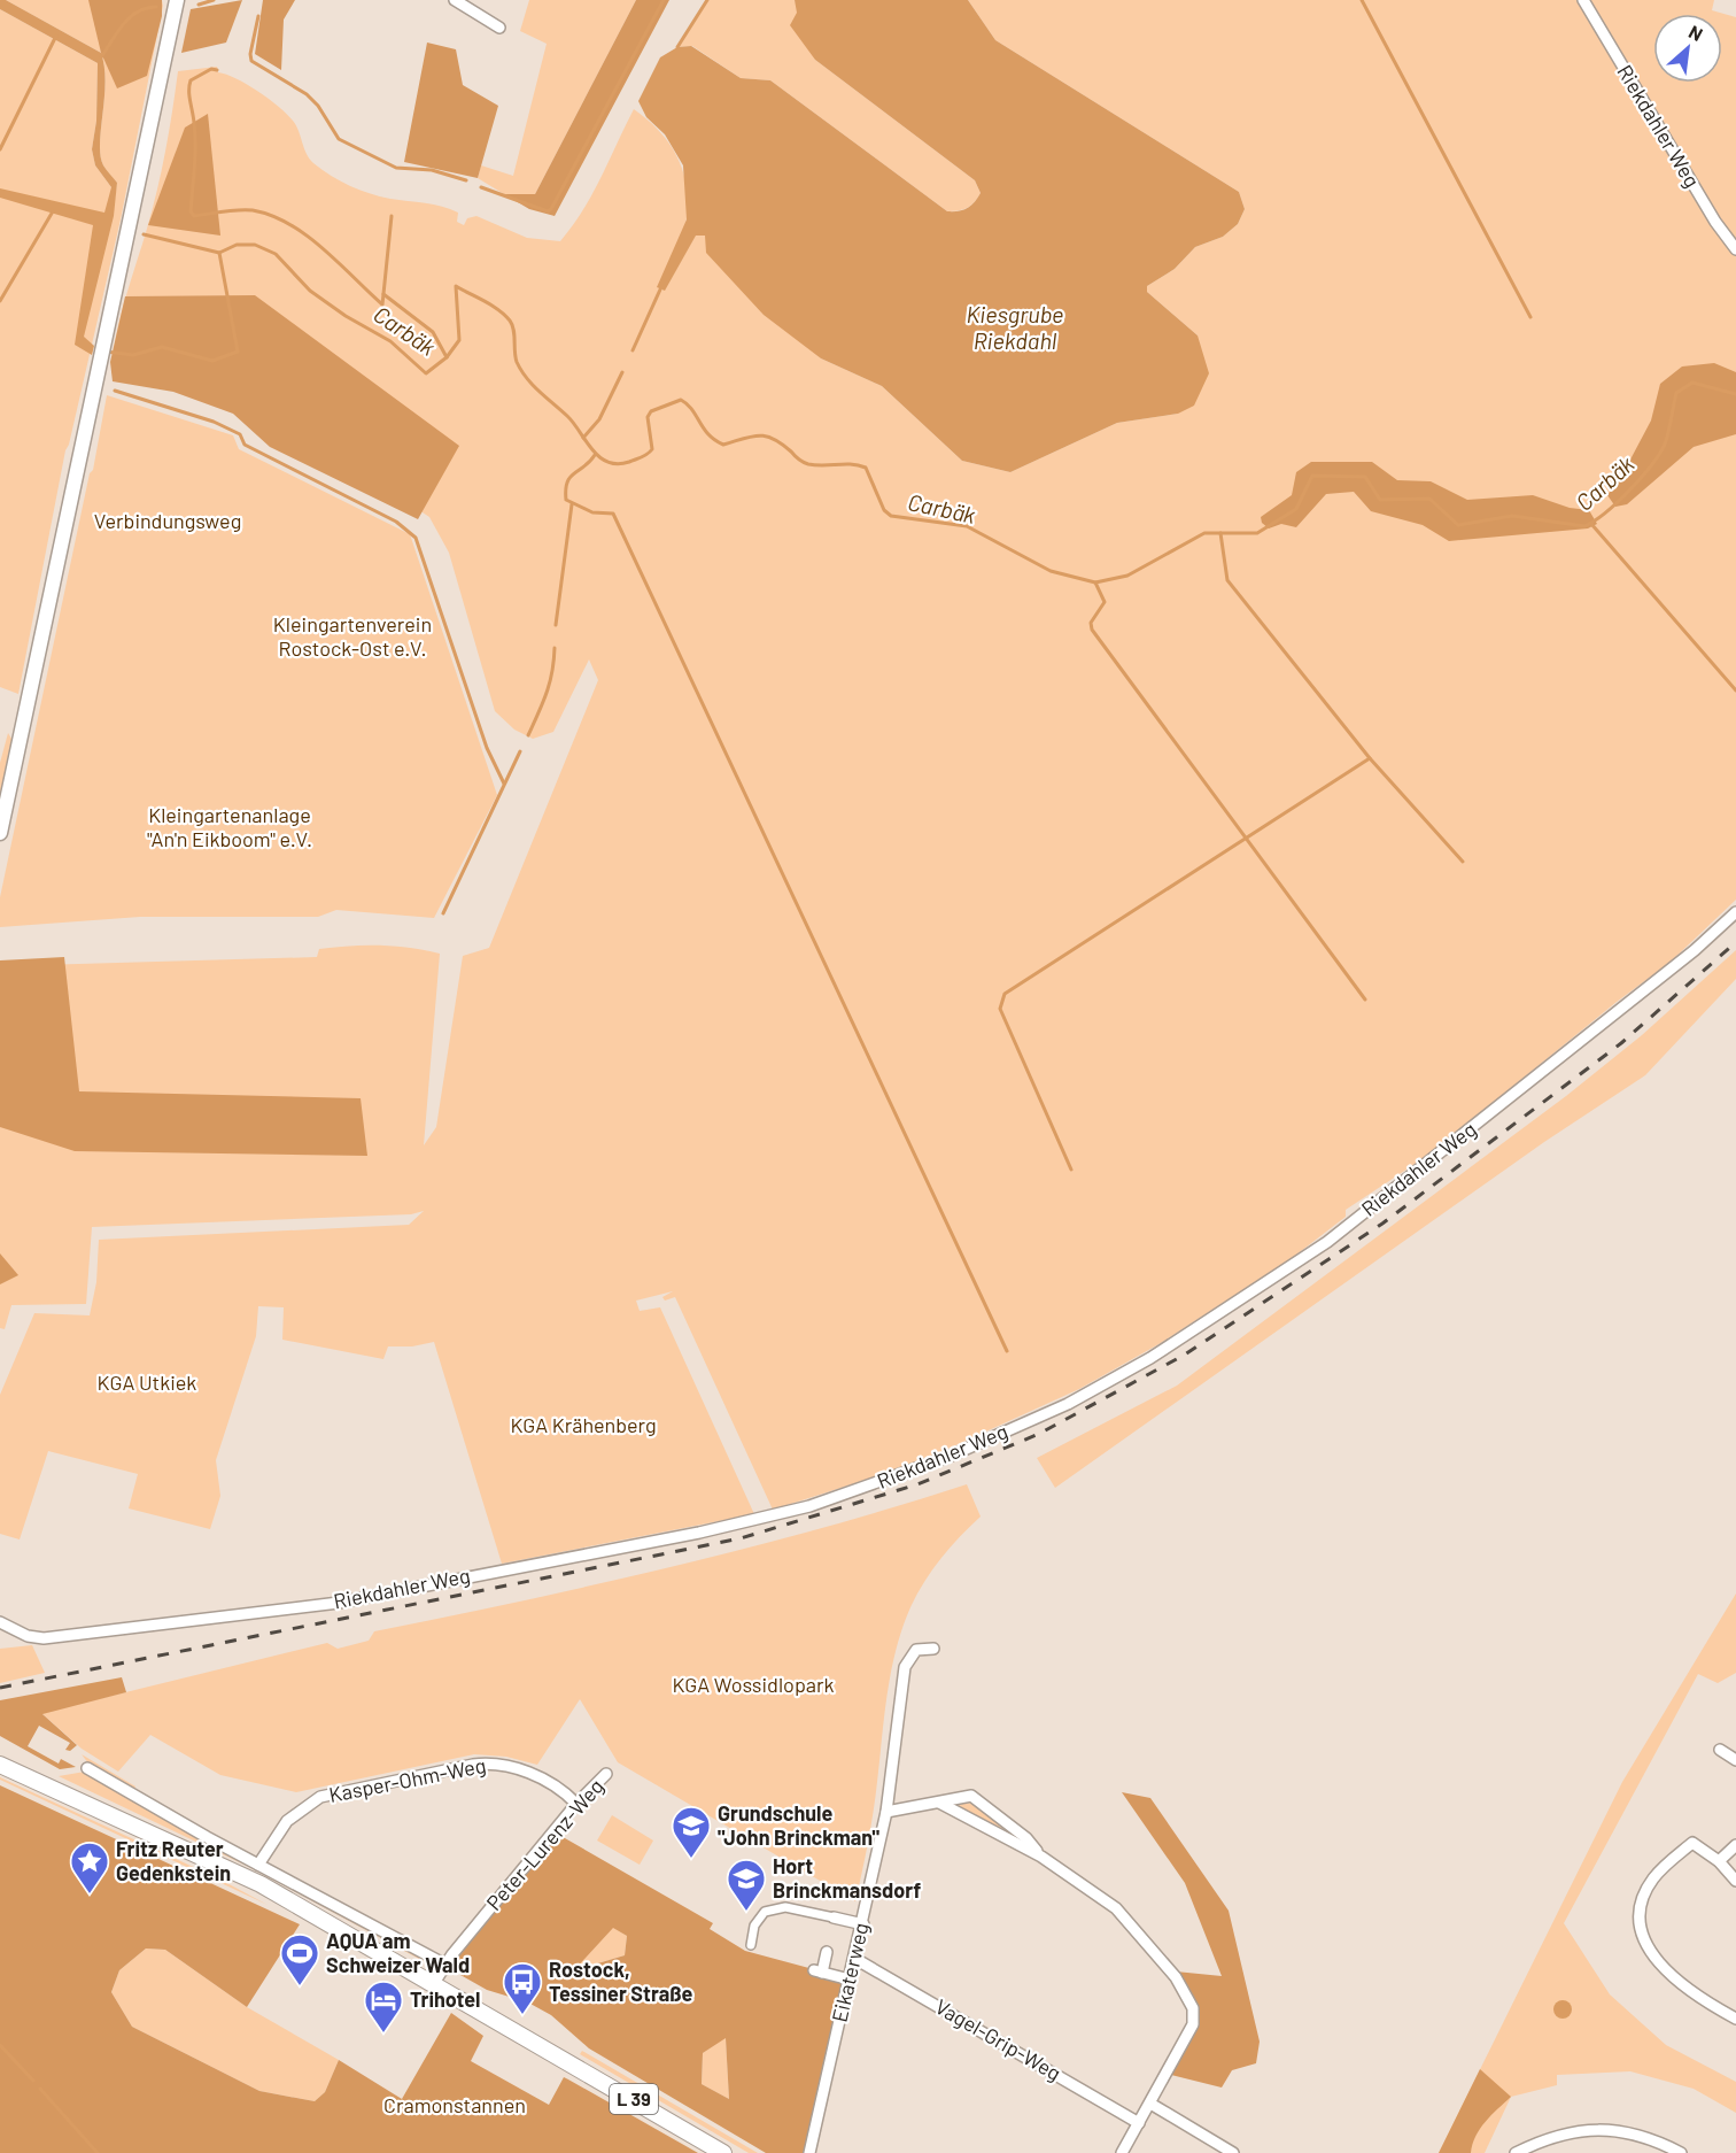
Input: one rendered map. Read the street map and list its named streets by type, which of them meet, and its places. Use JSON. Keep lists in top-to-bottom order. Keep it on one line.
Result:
{"streets":{"main road":["L 39"],"street":["Riekdahler Weg","Kasper-Ohm-Weg","Peter-Lurenz-Weg","Eikaterweg","Vagel-Grip-Weg"]},"crossings":[["Kasper-Ohm-Weg","Peter-Lurenz-Weg"],["Peter-Lurenz-Weg","L 39"],["Eikaterweg","Vagel-Grip-Weg"]],"water":["Kiesgrube Riekdahl","Carbäk"],"parks":["Verbindungsweg","Kleingartenverein Rostock-Ost e.V.","Kleingartenanlage \"An'n Eikboom\" e.V.","KGA Utkiek","KGA Krähenberg","KGA Wossidlopark","Cramonstannen"],"places":{"school or university":["Grundschule \"John Brinckman\"","Hort Brinckmansdorf"],"place":["Fritz Reuter Gedenkstein"],"sports":["AQUA am Schweizer Wald"],"bus stop":["Rostock, Tessiner Straße"],"hotel":["Trihotel"]},"north":"top right"}
